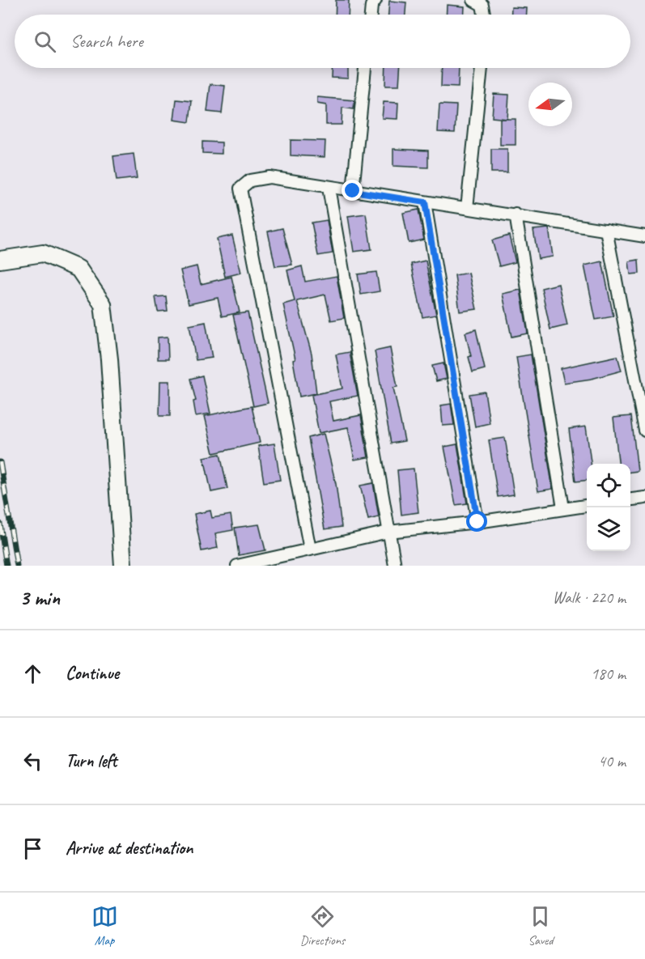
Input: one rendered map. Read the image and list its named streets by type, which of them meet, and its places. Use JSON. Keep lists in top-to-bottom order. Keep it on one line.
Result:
{"north":"left","page":{"search":"Search here","heading":["3 min","Walk · 220 m"],"list":[["Continue","180 m"],["Turn left","40 m"],"Arrive at destination"],"nav":["Map","Directions","Saved"]}}
